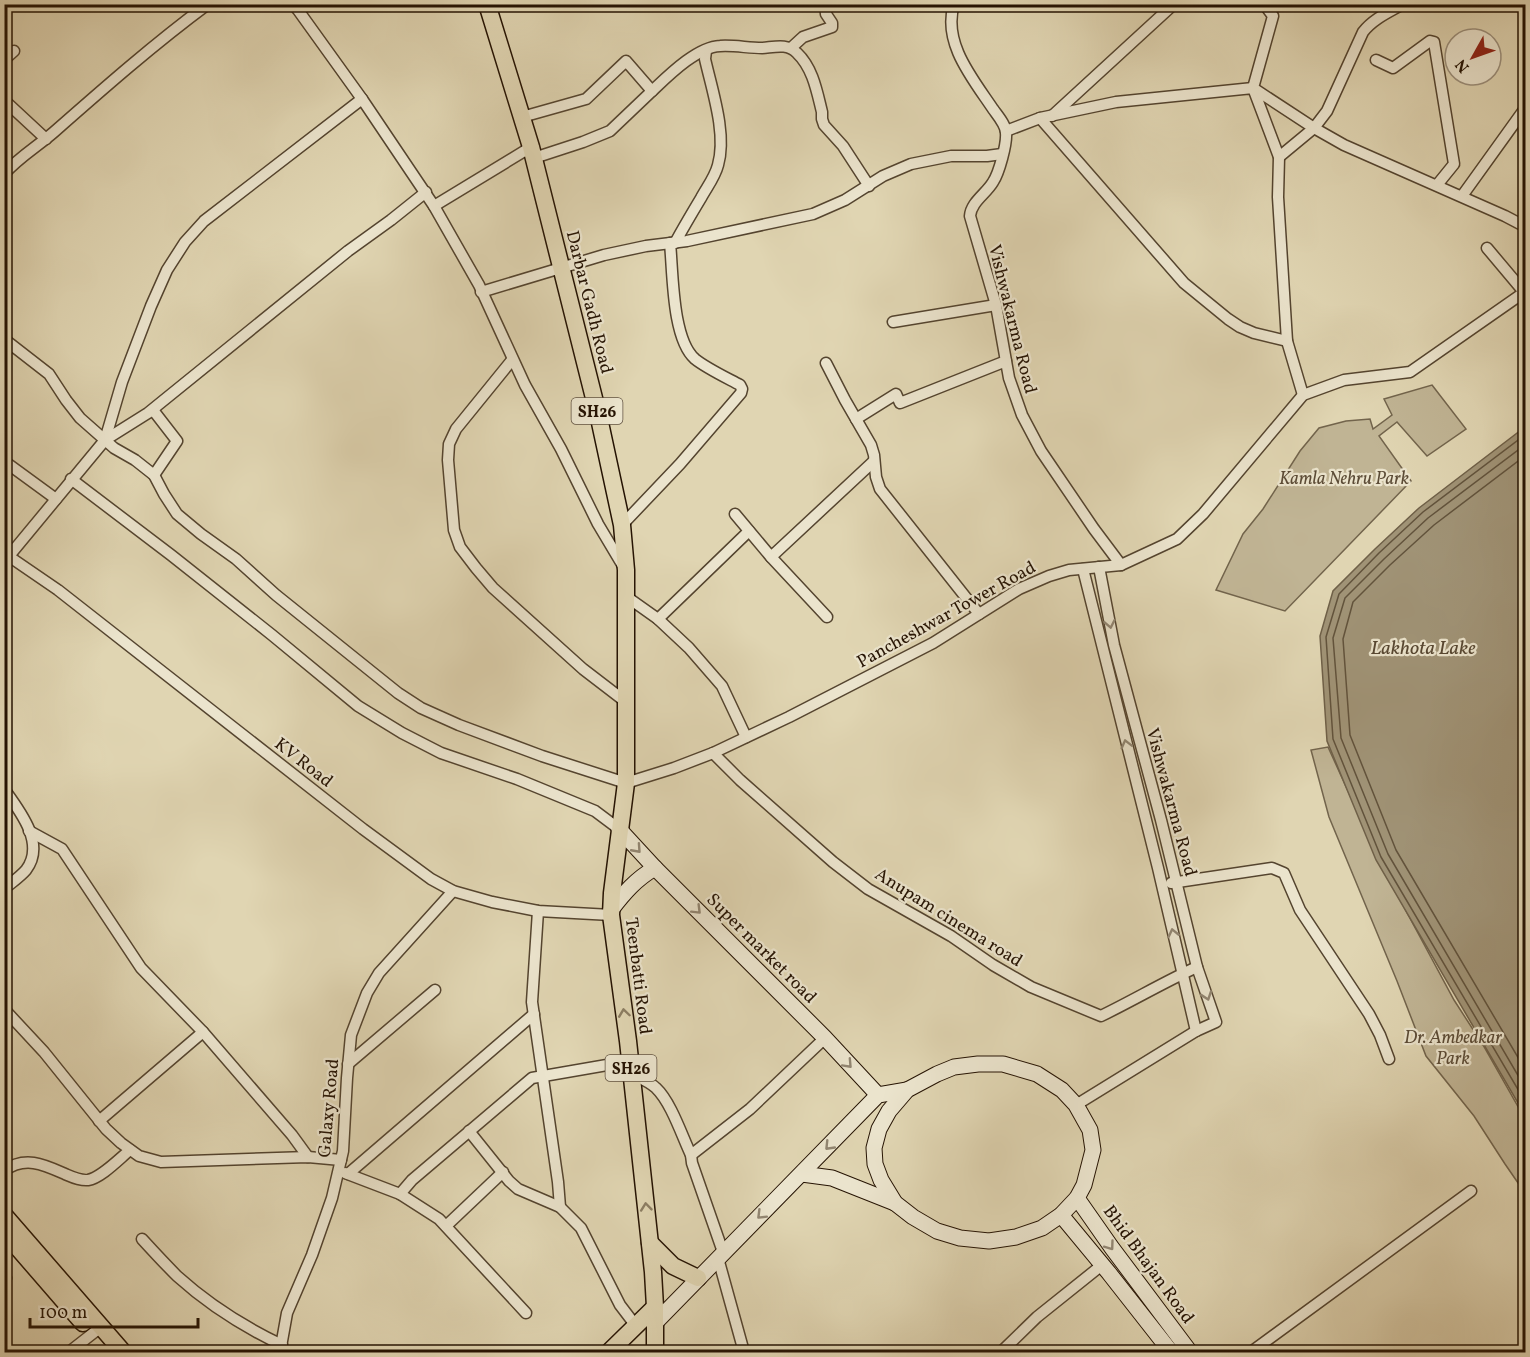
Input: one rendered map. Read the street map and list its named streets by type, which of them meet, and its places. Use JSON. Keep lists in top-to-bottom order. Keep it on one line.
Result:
{"streets":{"main road":["Darbar Gadh Road","SH26","Super market road","Teenbatti Road","Bhid Bhajan Road"],"street":["Vishwakarma Road","Pancheshwar Tower Road","KV Road","Anupam cinema road","Galaxy Road"]},"crossings":[["Darbar Gadh Road","Pancheshwar Tower Road"],["Darbar Gadh Road","Super market road"],["Darbar Gadh Road","Teenbatti Road"],["Vishwakarma Road","Pancheshwar Tower Road"],["Vishwakarma Road","Anupam cinema road"],["Vishwakarma Road","Bhid Bhajan Road"],["SH26","Teenbatti Road"],["Pancheshwar Tower Road","Anupam cinema road"],["KV Road","Teenbatti Road"],["KV Road","Galaxy Road"],["Super market road","Teenbatti Road"]],"one_way":["Super market road","Teenbatti Road"],"water":["Lakhota Lake"],"parks":["Kamla Nehru Park","Dr. Ambedkar Park"],"scale_bar":"100 m","north":"bottom left"}
